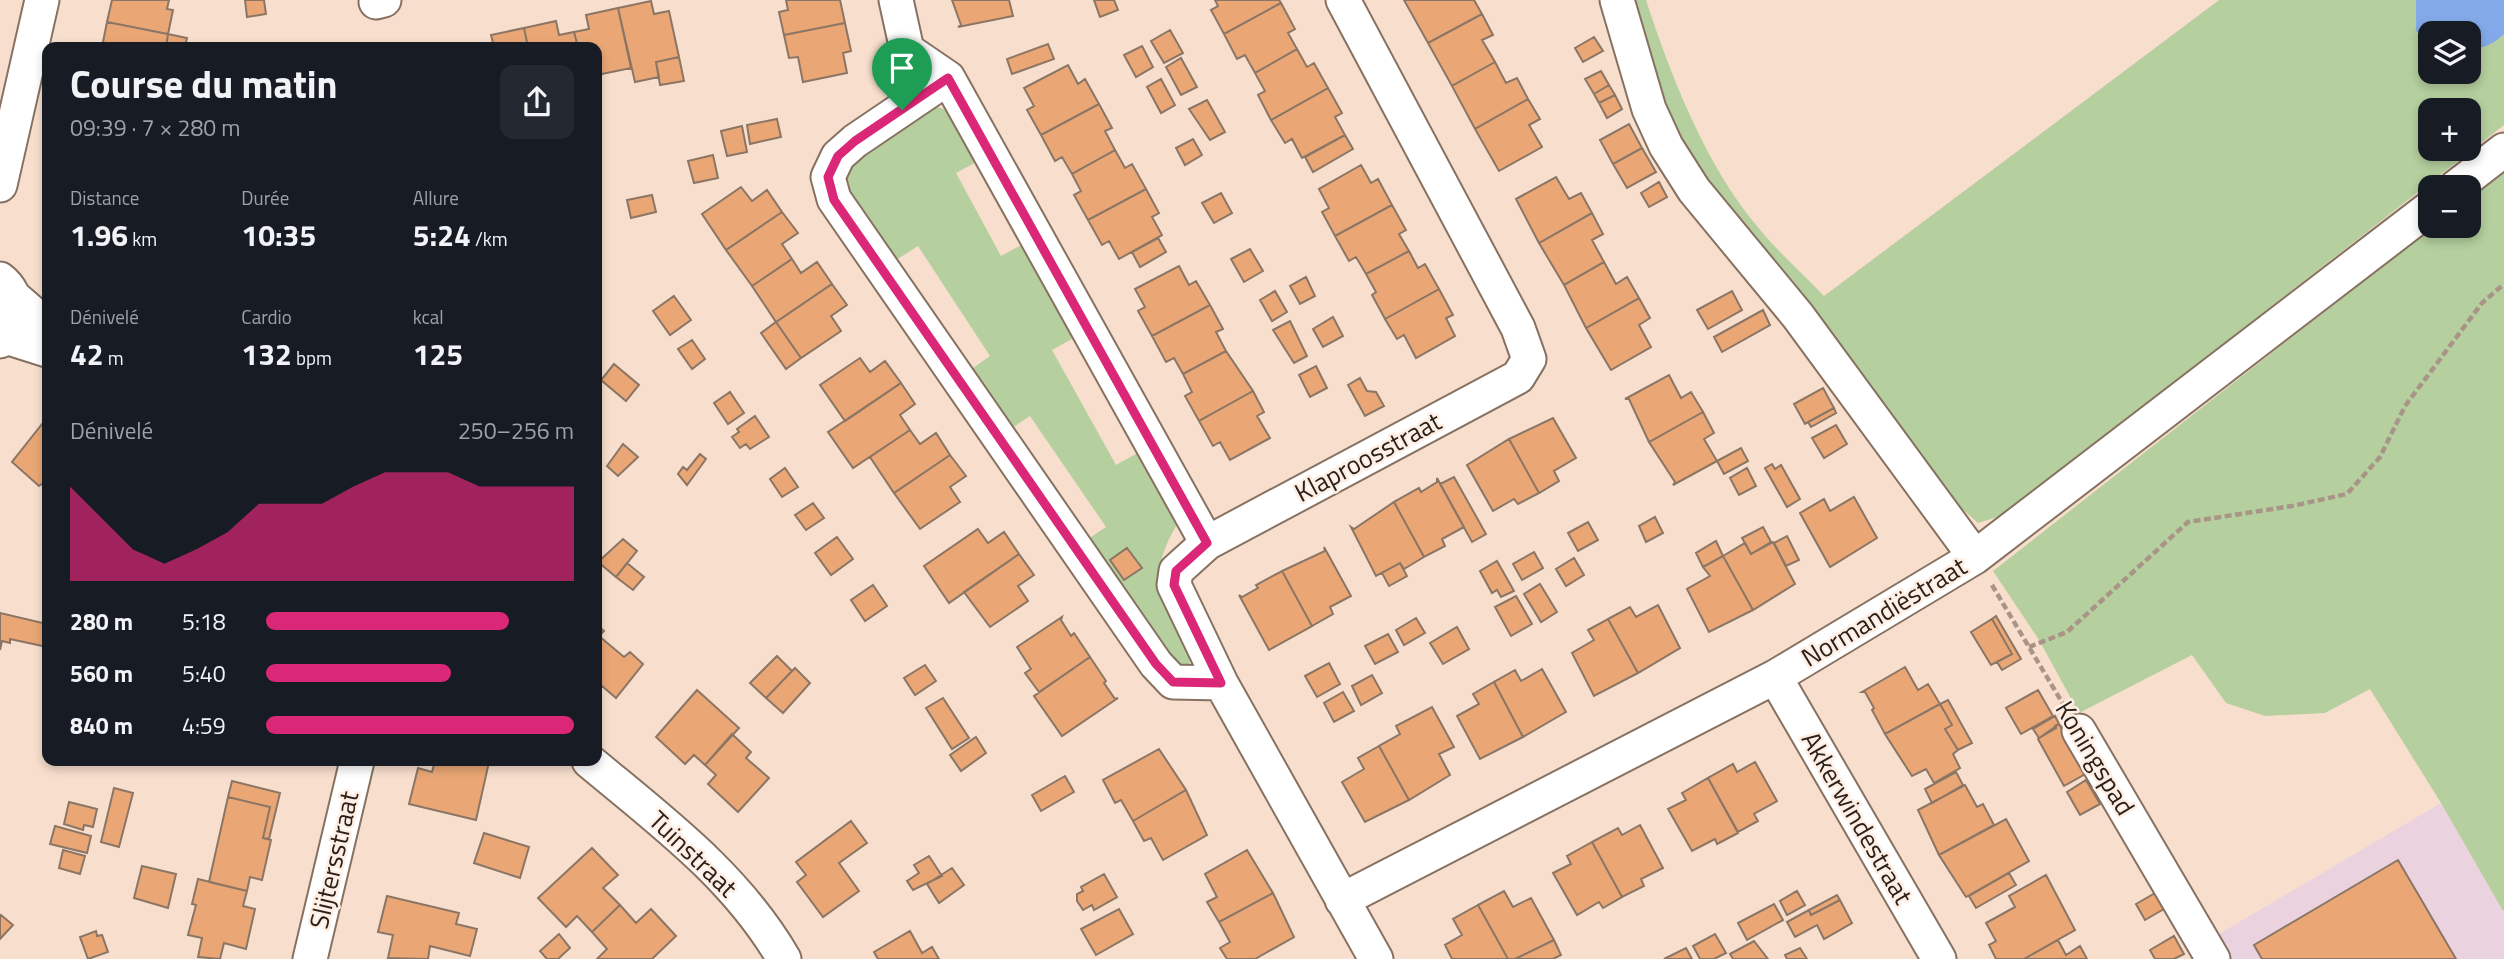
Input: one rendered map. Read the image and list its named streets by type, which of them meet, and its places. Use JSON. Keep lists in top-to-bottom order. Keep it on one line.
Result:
{"streets":{"street":["Klaproosstraat","Normandiëstraat","Koningspad","Akkerwindestraat","Tuinstraat","Slijtersstraat"]},"crossings":[["Klaproosstraat","Normandiëstraat"],["Normandiëstraat","Koningspad"],["Normandiëstraat","Akkerwindestraat"]],"page":{"map_buttons":["+","−"],"heading":["Course du matin","09:39 · 7 × 280 m"],"stats":[["Distance","1.96 km"],["Durée","10:35"],["Allure","5:24 /km"],["Dénivelé","42 m"],["Cardio","132 bpm"],["kcal","125"]],"chart":["Dénivelé","250–256 m"],"list":[{"name":"280 m","note":"5:18"},{"name":"560 m","note":"5:40"},{"name":"840 m","note":"4:59"}]}}
